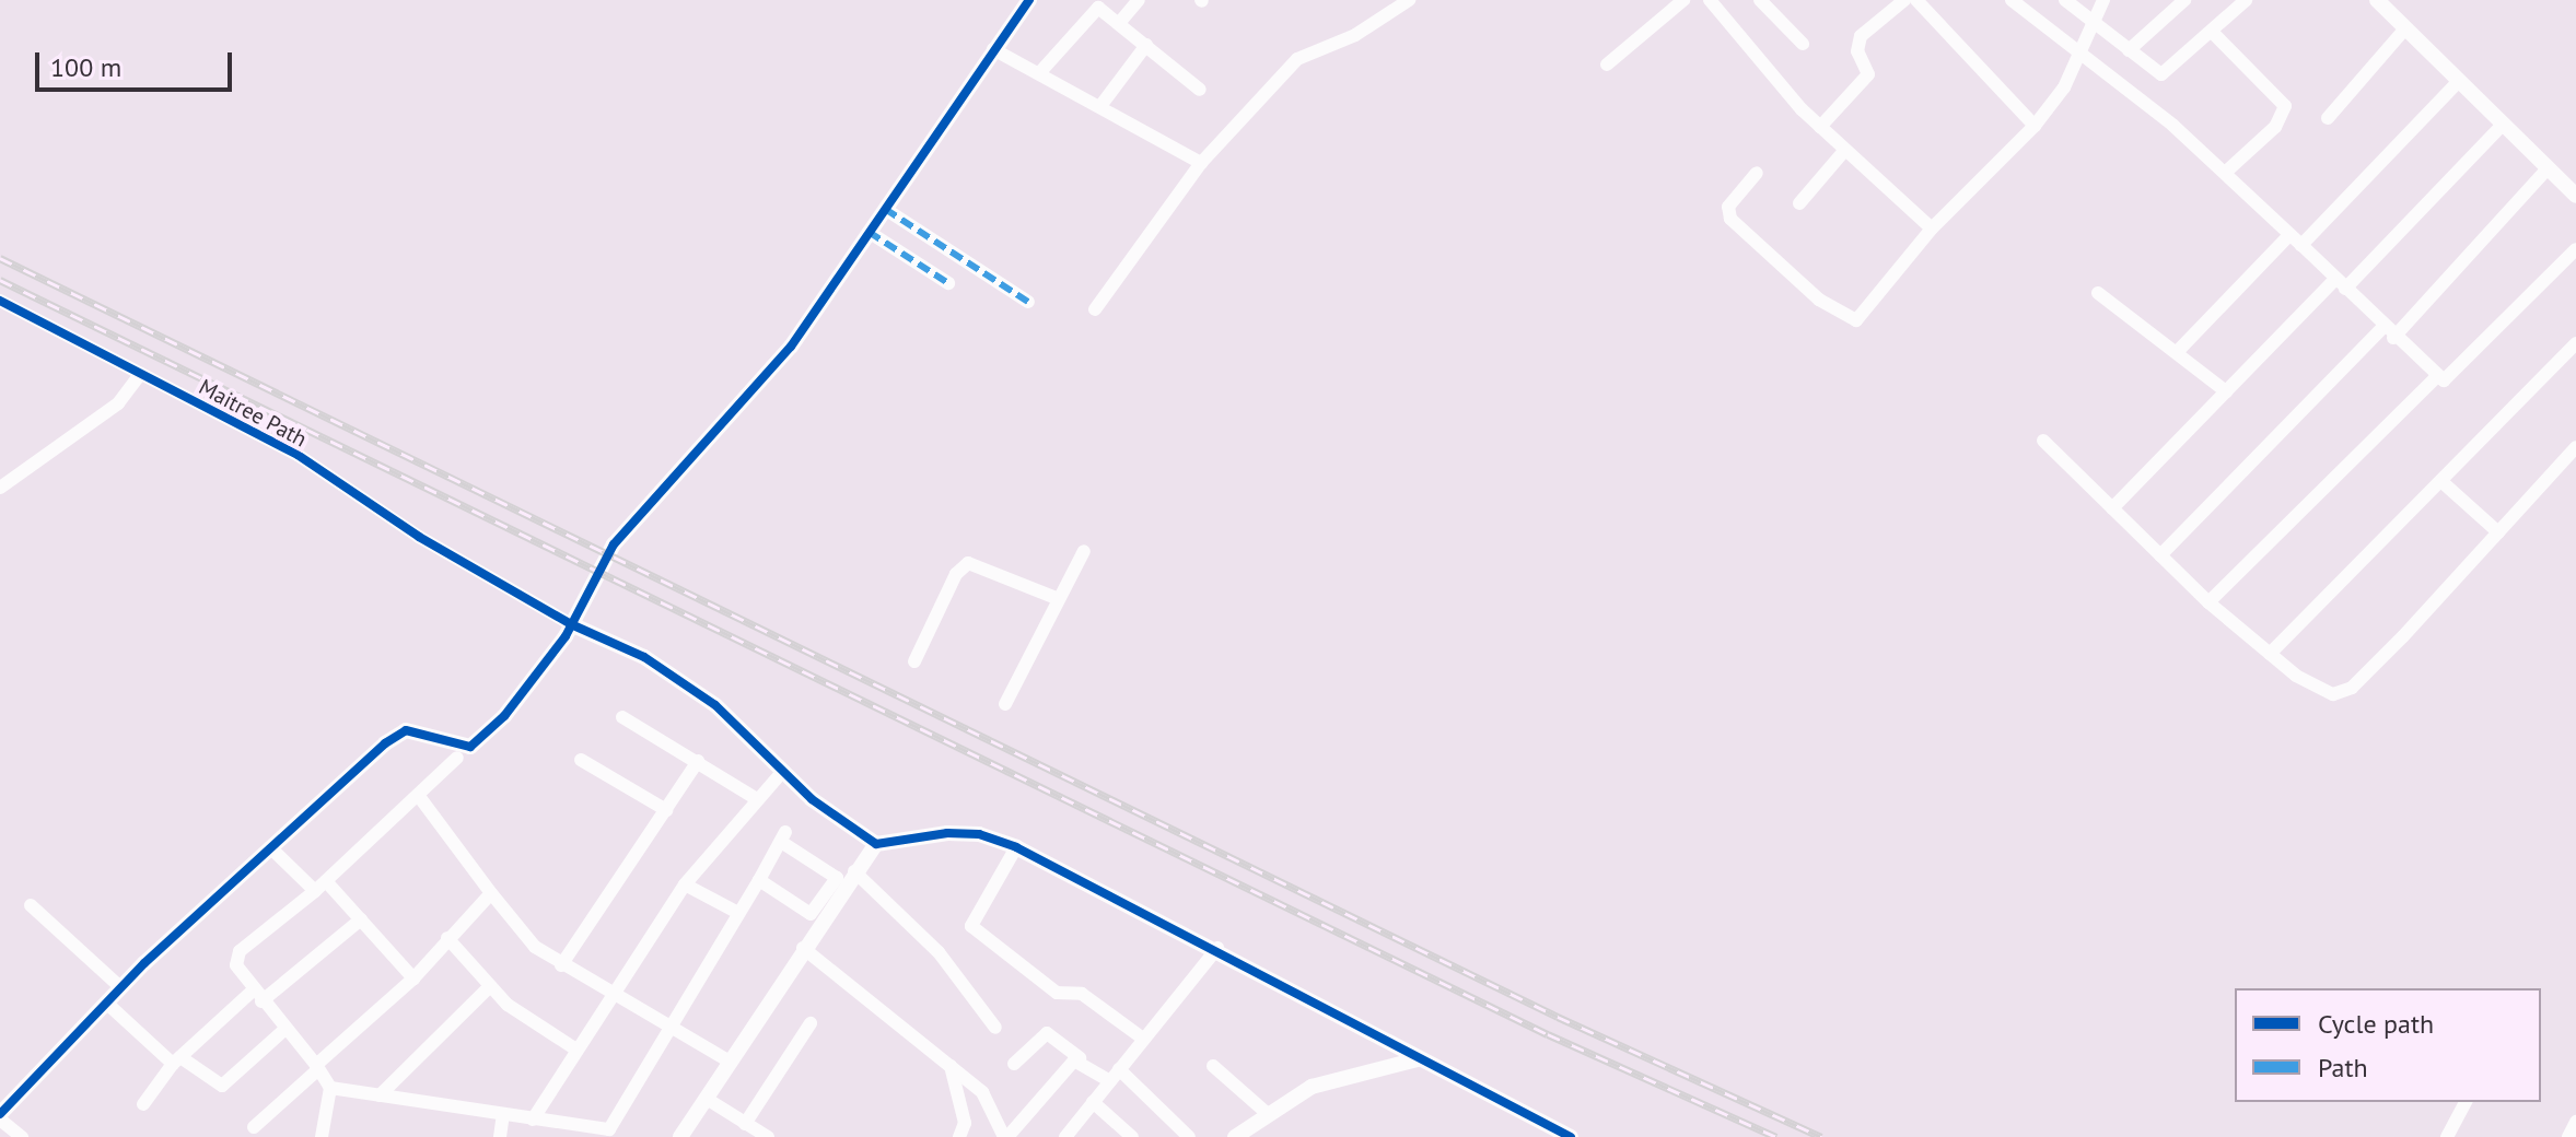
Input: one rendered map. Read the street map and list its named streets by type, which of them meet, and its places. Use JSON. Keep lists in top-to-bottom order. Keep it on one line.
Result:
{"streets":{"street":["Maitree Path"]},"legend":["Cycle path","Path"],"scale_bar":"100 m"}
